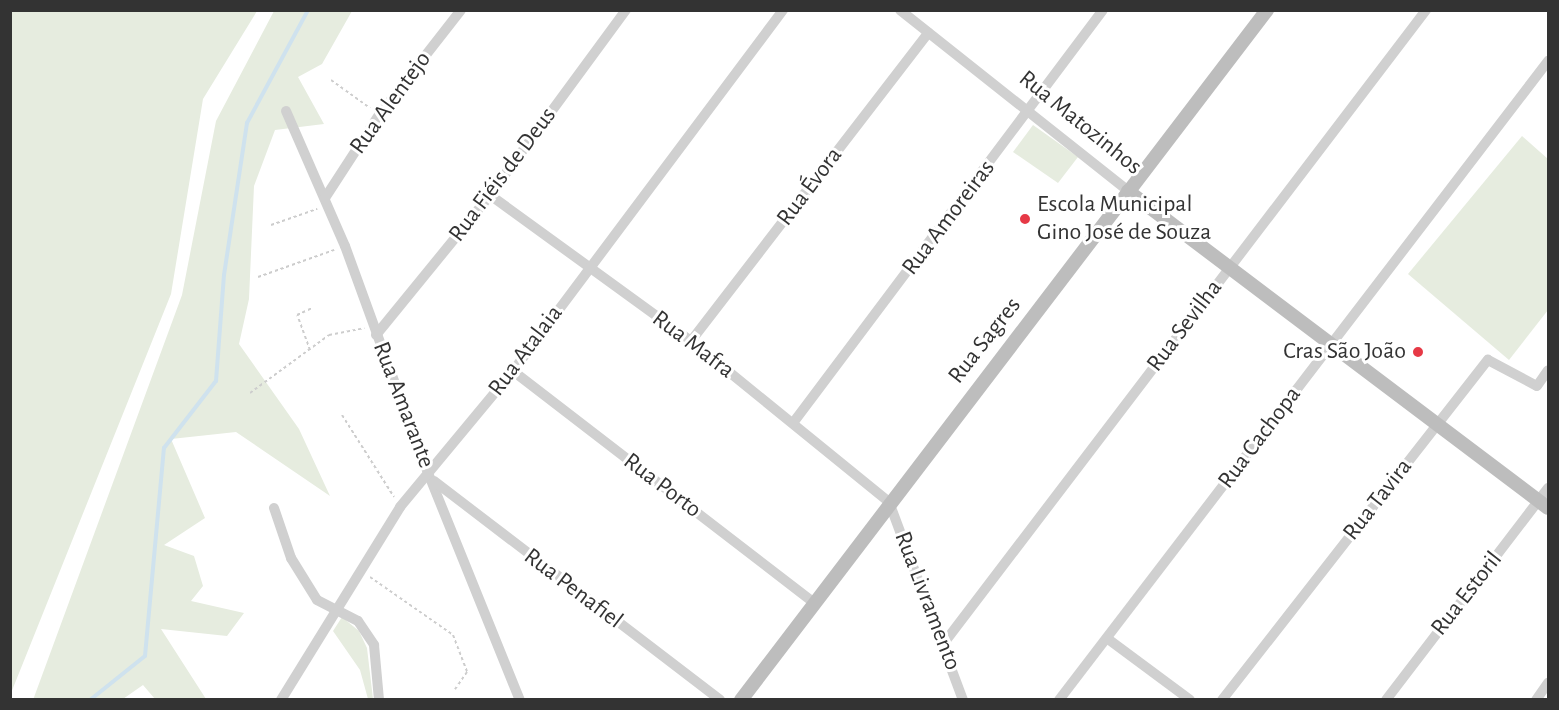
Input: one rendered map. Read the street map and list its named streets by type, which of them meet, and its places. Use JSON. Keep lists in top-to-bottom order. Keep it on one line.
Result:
{"streets":{"street":["Rua Alentejo","Rua Matozinhos","Rua Fiéis de Deus","Rua Évora","Rua Amoreiras","Rua Sevilha","Rua Sagres","Rua Mafra","Rua Atalaia","Rua Amarante","Rua Cachopa","Rua Porto","Rua Tavira","Rua Penafiel","Rua Estoril","Rua Livramento"]},"crossings":[["Rua Alentejo","Rua Amarante"],["Rua Matozinhos","Rua Évora"],["Rua Matozinhos","Rua Amoreiras"],["Rua Matozinhos","Rua Sevilha"],["Rua Matozinhos","Rua Sagres"],["Rua Matozinhos","Rua Cachopa"],["Rua Matozinhos","Rua Tavira"],["Rua Matozinhos","Rua Estoril"],["Rua Fiéis de Deus","Rua Mafra"],["Rua Fiéis de Deus","Rua Amarante"],["Rua Évora","Rua Mafra"],["Rua Amoreiras","Rua Mafra"],["Rua Sevilha","Rua Livramento"],["Rua Sagres","Rua Mafra"],["Rua Sagres","Rua Porto"],["Rua Sagres","Rua Livramento"],["Rua Mafra","Rua Atalaia"],["Rua Mafra","Rua Livramento"],["Rua Atalaia","Rua Amarante"],["Rua Atalaia","Rua Porto"],["Rua Atalaia","Rua Penafiel"],["Rua Amarante","Rua Penafiel"]],"places":["Escola Municipal Gino José de Souza","Cras São João"]}
